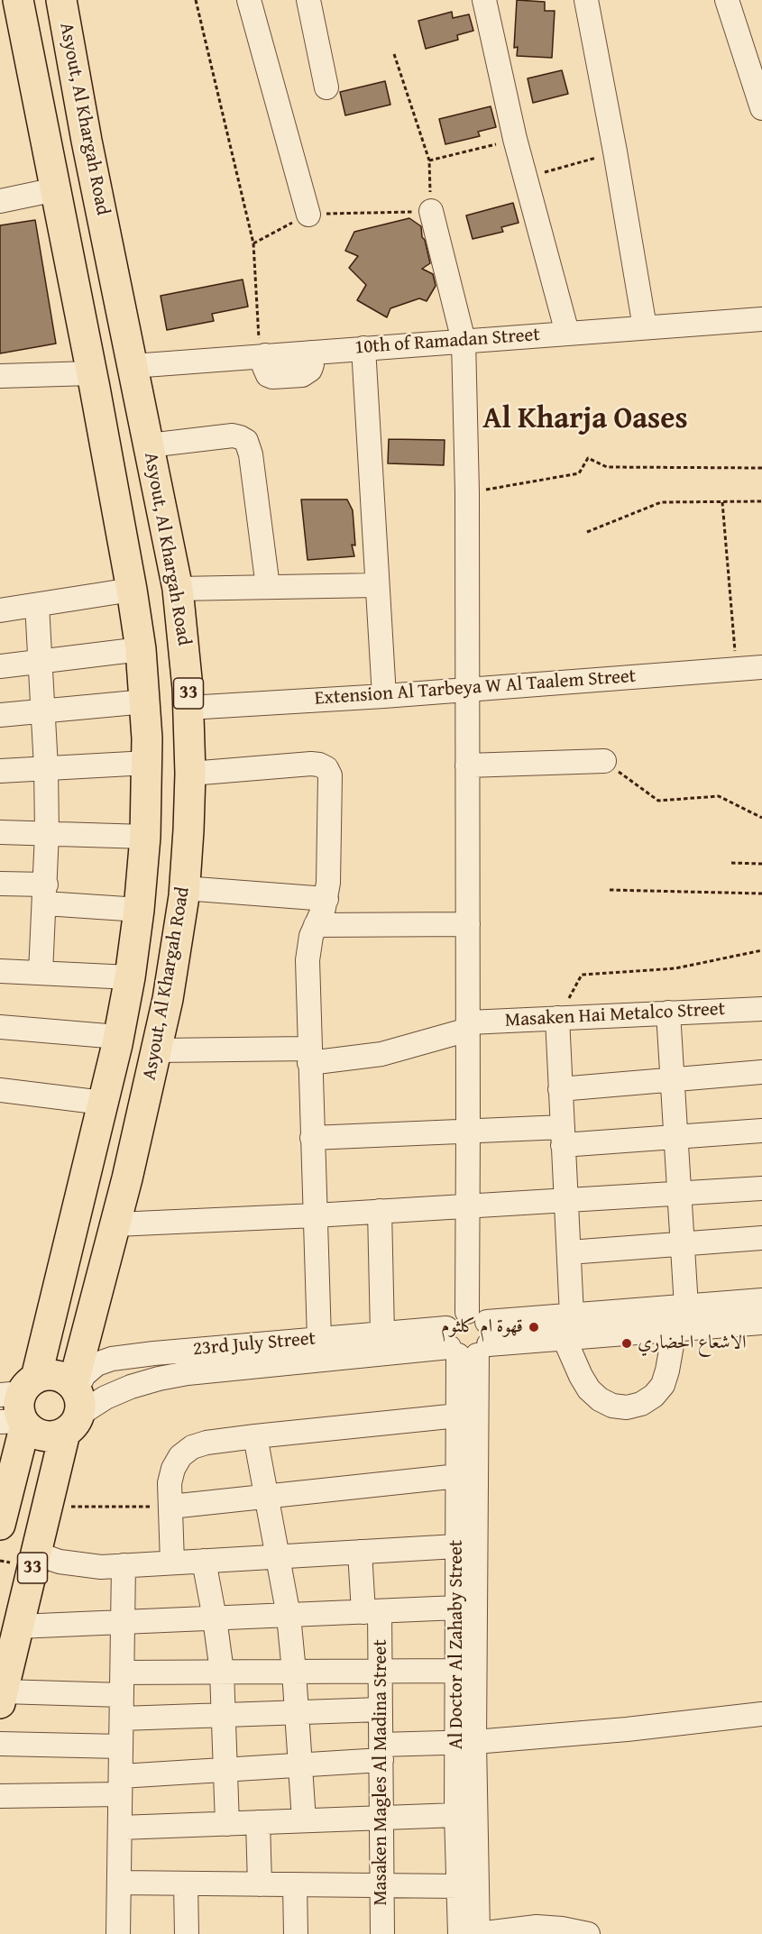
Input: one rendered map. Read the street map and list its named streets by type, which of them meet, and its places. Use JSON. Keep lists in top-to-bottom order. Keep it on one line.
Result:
{"streets":{"highway":["Asyout, Al Khargah Road","33"],"street":["10th of Ramadan Street","Extension Al Tarbeya W Al Taalem Street","Masaken Hai Metalco Street","23rd July Street","Al Doctor Al Zahaby Street","Masaken Magles Al Madina Street"]},"crossings":[["Asyout, Al Khargah Road","10th of Ramadan Street"],["Asyout, Al Khargah Road","Extension Al Tarbeya W Al Taalem Street"],["Asyout, Al Khargah Road","Masaken Hai Metalco Street"],["Asyout, Al Khargah Road","23rd July Street"],["23rd July Street","Al Doctor Al Zahaby Street"]],"districts":["Al Kharja Oases"],"places":["قهوة ام كلثوم","الاشعاع الحضاري"]}
